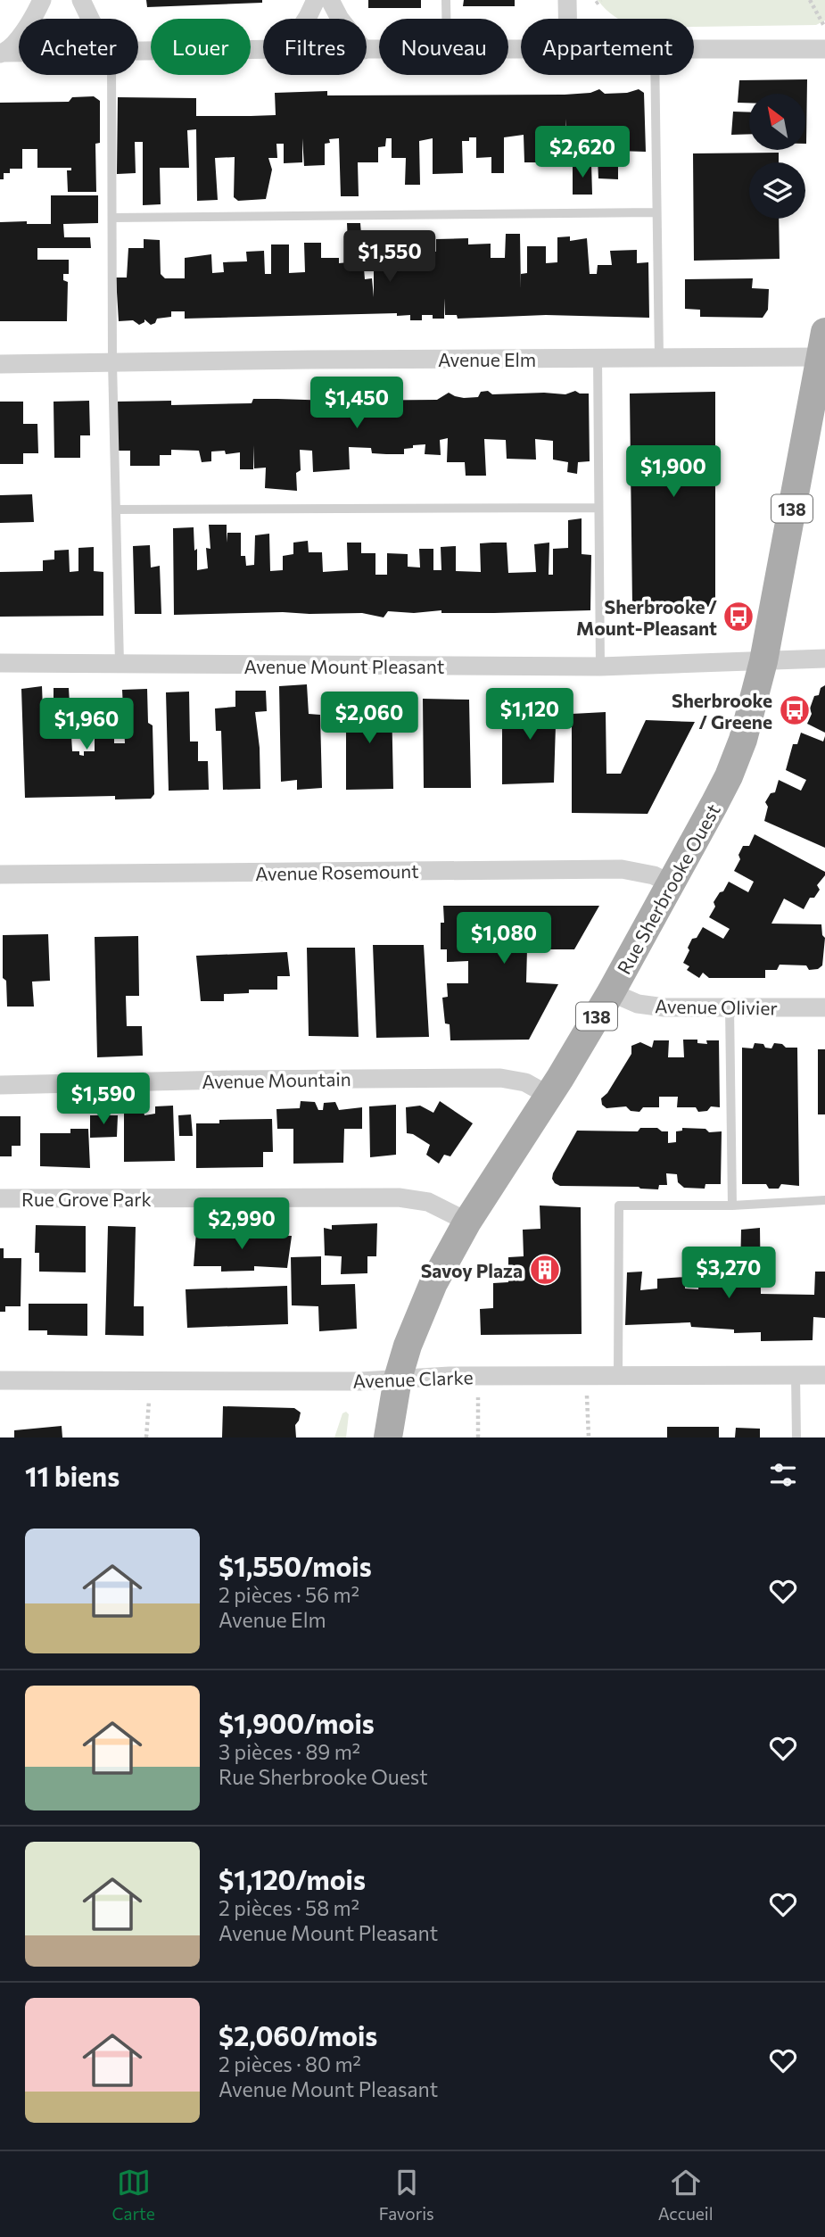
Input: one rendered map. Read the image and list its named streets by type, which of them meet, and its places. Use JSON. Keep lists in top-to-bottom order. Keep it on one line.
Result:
{"streets":{"main road":["138","Rue Sherbrooke Ouest"],"street":["Avenue Elm","Avenue Mount Pleasant","Avenue Rosemount","Avenue Olivier","Avenue Mountain","Rue Grove Park","Avenue Clarke"]},"crossings":[["Avenue Elm","Rue Sherbrooke Ouest"],["Avenue Mount Pleasant","Rue Sherbrooke Ouest"],["Avenue Rosemount","Rue Sherbrooke Ouest"],["Rue Sherbrooke Ouest","Avenue Olivier"],["Rue Sherbrooke Ouest","Avenue Mountain"],["Rue Sherbrooke Ouest","Rue Grove Park"],["Rue Sherbrooke Ouest","Avenue Clarke"]],"places":{"bus stop":["Sherbrooke / Mount-Pleasant","Sherbrooke / Greene"],"building":["Savoy Plaza"]},"north":"top left","page":{"chip":["Acheter","Louer","Filtres","Nouveau","Appartement"],"price":["$2,620","$1,550","$1,450","$1,900","$1,120","$2,060","$1,960","$1,080","$1,590","$2,990","$3,270"],"heading":"11 biens","list":[{"name":"$1,550/mois","note":"2 pièces · 56 m² · Avenue Elm"},{"name":"$1,900/mois","note":"3 pièces · 89 m² · Rue Sherbrooke Ouest"},{"name":"$1,120/mois","note":"2 pièces · 58 m² · Avenue Mount Pleasant"},{"name":"$2,060/mois","note":"2 pièces · 80 m² · Avenue Mount Pleasant"}],"tabs":["Carte","Favoris","Accueil"]}}
